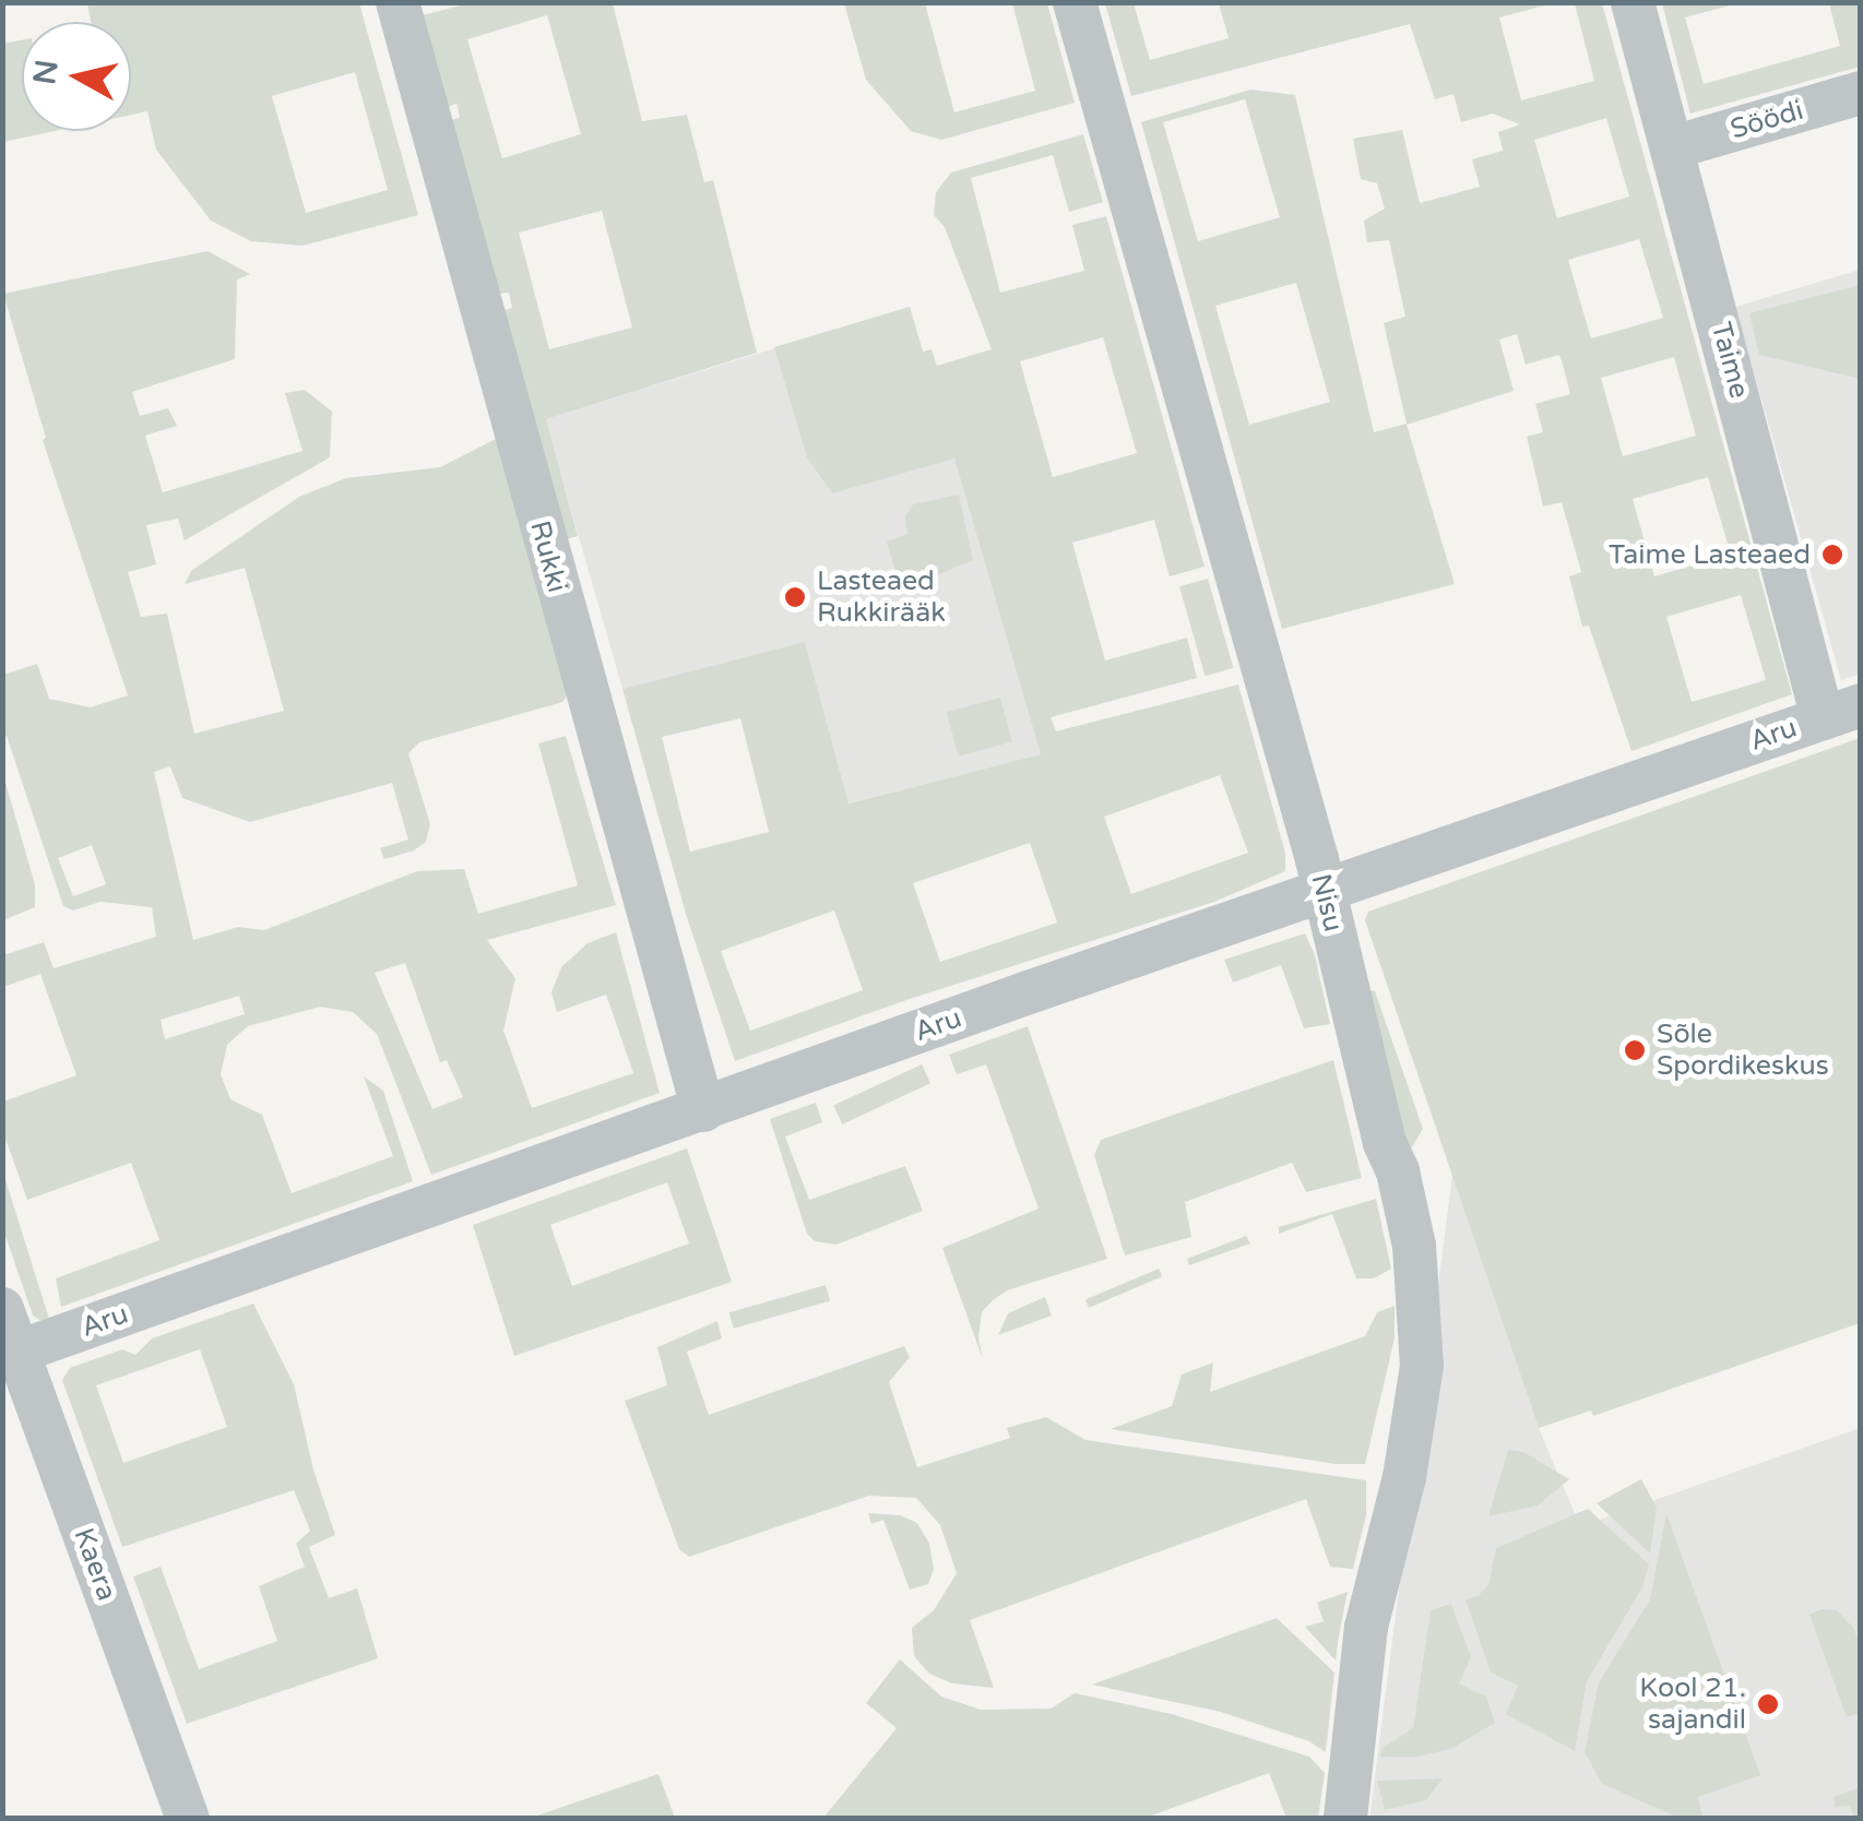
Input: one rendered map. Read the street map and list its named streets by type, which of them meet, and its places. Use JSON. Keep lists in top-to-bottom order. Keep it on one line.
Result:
{"streets":{"street":["Söödi","Taime","Rukki","Aru","Nisu","Kaera"]},"crossings":[["Söödi","Taime"],["Taime","Aru"],["Rukki","Aru"],["Aru","Nisu"],["Aru","Kaera"]],"places":["Taime Lasteaed","Lasteaed Rukkirääk","Sõle Spordikeskus","Kool 21. sajandil"],"north":"left"}
